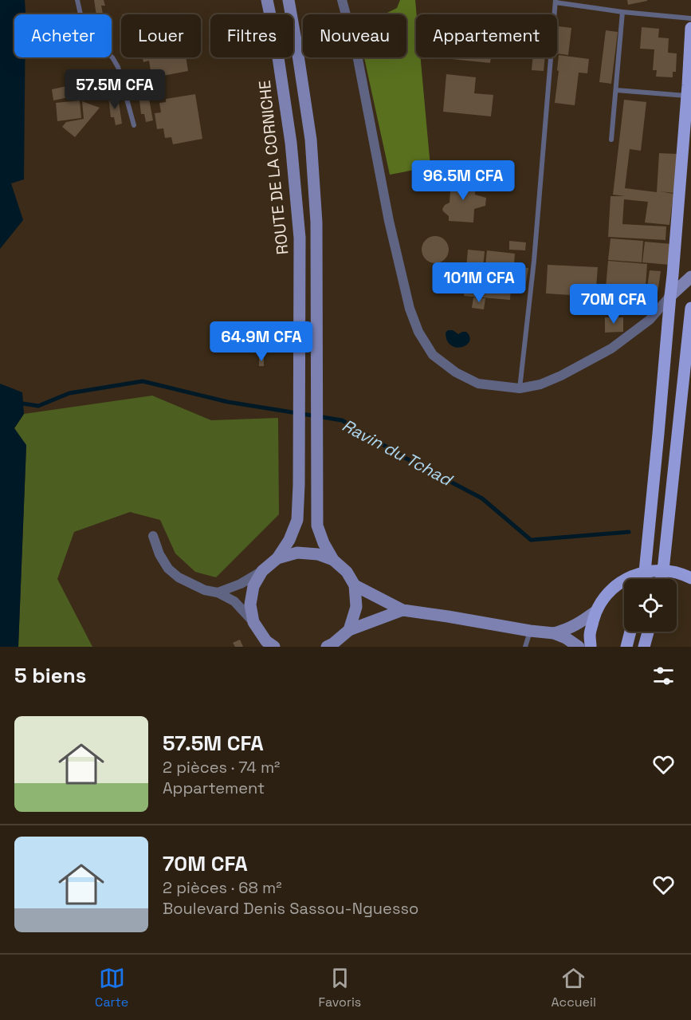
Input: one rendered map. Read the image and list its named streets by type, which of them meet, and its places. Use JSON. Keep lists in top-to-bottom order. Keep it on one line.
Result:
{"streets":{"main road":["ROUTE DE LA CORNICHE"]},"water":["Ravin du Tchad"],"page":{"chip":["Acheter","Louer","Filtres","Nouveau","Appartement"],"price":["57.5M CFA","96.5M CFA","101M CFA","70M CFA","64.9M CFA"],"heading":"5 biens","list":[{"name":"57.5M CFA","note":"2 pièces · 74 m² · Appartement"},{"name":"70M CFA","note":"2 pièces · 68 m² · Boulevard Denis Sassou-Nguesso"}],"tabs":["Carte","Favoris","Accueil"]}}
